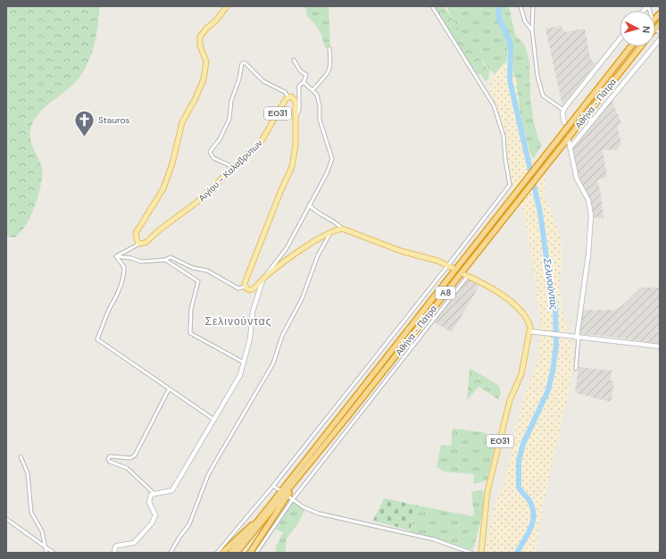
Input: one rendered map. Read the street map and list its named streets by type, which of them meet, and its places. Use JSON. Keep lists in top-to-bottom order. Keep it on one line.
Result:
{"streets":{"highway":["Αθήνα - Πάτρα","Α8"],"main road":["ΕΟ31","Αιγίου - Καλαβρύτων"]},"crossings":[["ΕΟ31","Αιγίου - Καλαβρύτων"]],"districts":["Σελινούντας"],"water":["Σελινούντας"],"places":{"church":["Stauros"]},"north":"right"}
